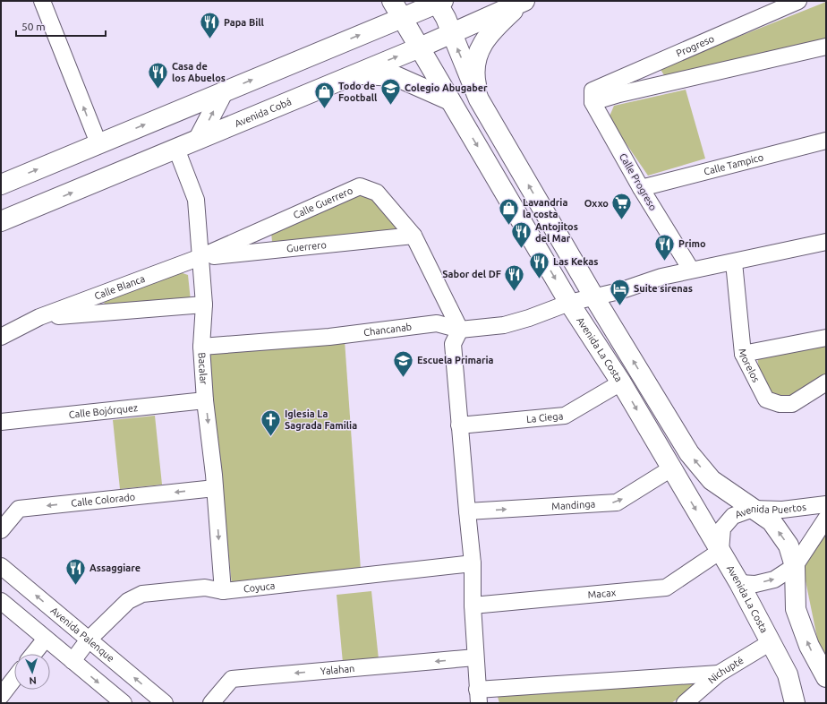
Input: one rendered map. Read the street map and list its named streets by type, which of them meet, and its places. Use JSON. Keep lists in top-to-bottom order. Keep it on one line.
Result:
{"streets":{"main road":["Avenida Cobá","Avenida La Costa"],"street":["Progreso","Calle Tampico","Calle Progreso","Calle Guerrero","Guerrero","Calle Blanca","Chancanab","Morelos","Bacalar","Calle Bojórquez","La Ciega","Calle Colorado","Mandinga","Avenida Puertos","Coyuca","Macax","Avenida Palenque","Yalahan","Nichupté"]},"crossings":[["Progreso","Calle Progreso"],["Avenida Cobá","Avenida La Costa"],["Avenida Cobá","Bacalar"],["Calle Tampico","Calle Progreso"],["Calle Guerrero","Guerrero"],["Calle Guerrero","Calle Blanca"],["Calle Guerrero","Chancanab"],["Calle Guerrero","Bacalar"],["Guerrero","Calle Blanca"],["Guerrero","Bacalar"],["Calle Blanca","Bacalar"],["Chancanab","Avenida La Costa"],["Chancanab","Bacalar"],["Avenida La Costa","La Ciega"],["Avenida La Costa","Mandinga"],["Avenida La Costa","Avenida Puertos"],["Avenida La Costa","Macax"],["Avenida La Costa","Nichupté"],["Bacalar","Calle Bojórquez"],["Bacalar","Calle Colorado"],["Bacalar","Coyuca"],["Avenida Puertos","Macax"],["Coyuca","Avenida Palenque"]],"one_way":["Bacalar","Calle Colorado","Mandinga","Yalahan"],"places":{"restaurant":["Papa Bill","Casa de los Abuelos","Antojitos del Mar","Primo","Las Kekas","Sabor del DF","Assaggiare"],"school or university":["Colegio Abugaber","Escuela Primaria"],"shop":["Todo de Football","Lavandria la costa"],"supermarket":["Oxxo"],"hotel":["Suite sirenas"],"church":["Iglesia La Sagrada Familia"]},"scale_bar":"50 m","north":"bottom"}
